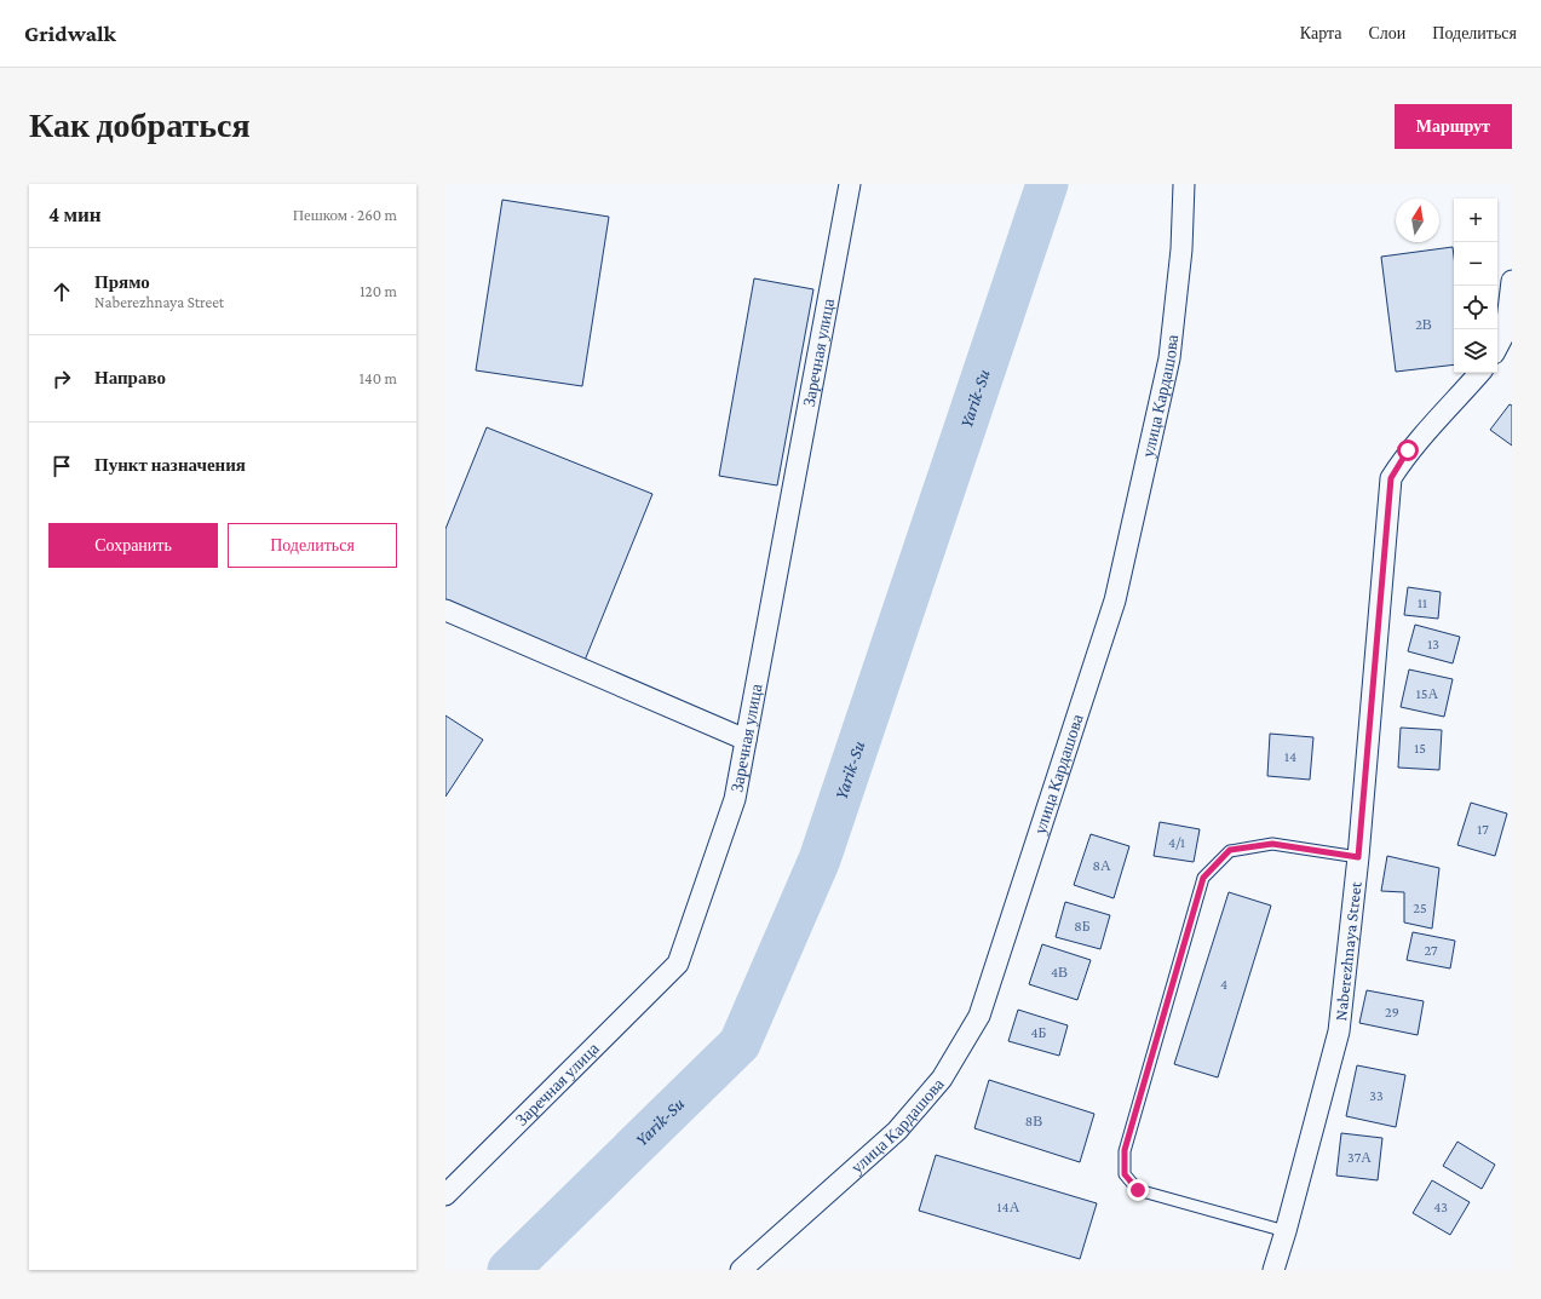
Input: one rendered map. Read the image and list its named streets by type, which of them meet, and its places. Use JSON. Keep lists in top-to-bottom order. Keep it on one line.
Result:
{"streets":{"street":["Заречная улица","улица Кардашова","Naberezhnaya Street"]},"water":["Yarik-Su"],"house_numbers":["2В","11","13","15А","15","14","17","4/1","8А","25","8Б","27","4В","4","29","4Б","33","8В","37А","14А","43"],"north":"top","page":{"header":"Gridwalk","nav":["Карта","Слои","Поделиться"],"buttons":["Маршрут",["Сохранить","Поделиться"]],"title":"Как добраться","heading":["4 мин","Пешком · 260 m"],"map_buttons":["+","−"],"list":[["Прямо","Naberezhnaya Street","120 m"],["Направо","140 m"],"Пункт назначения"]}}
